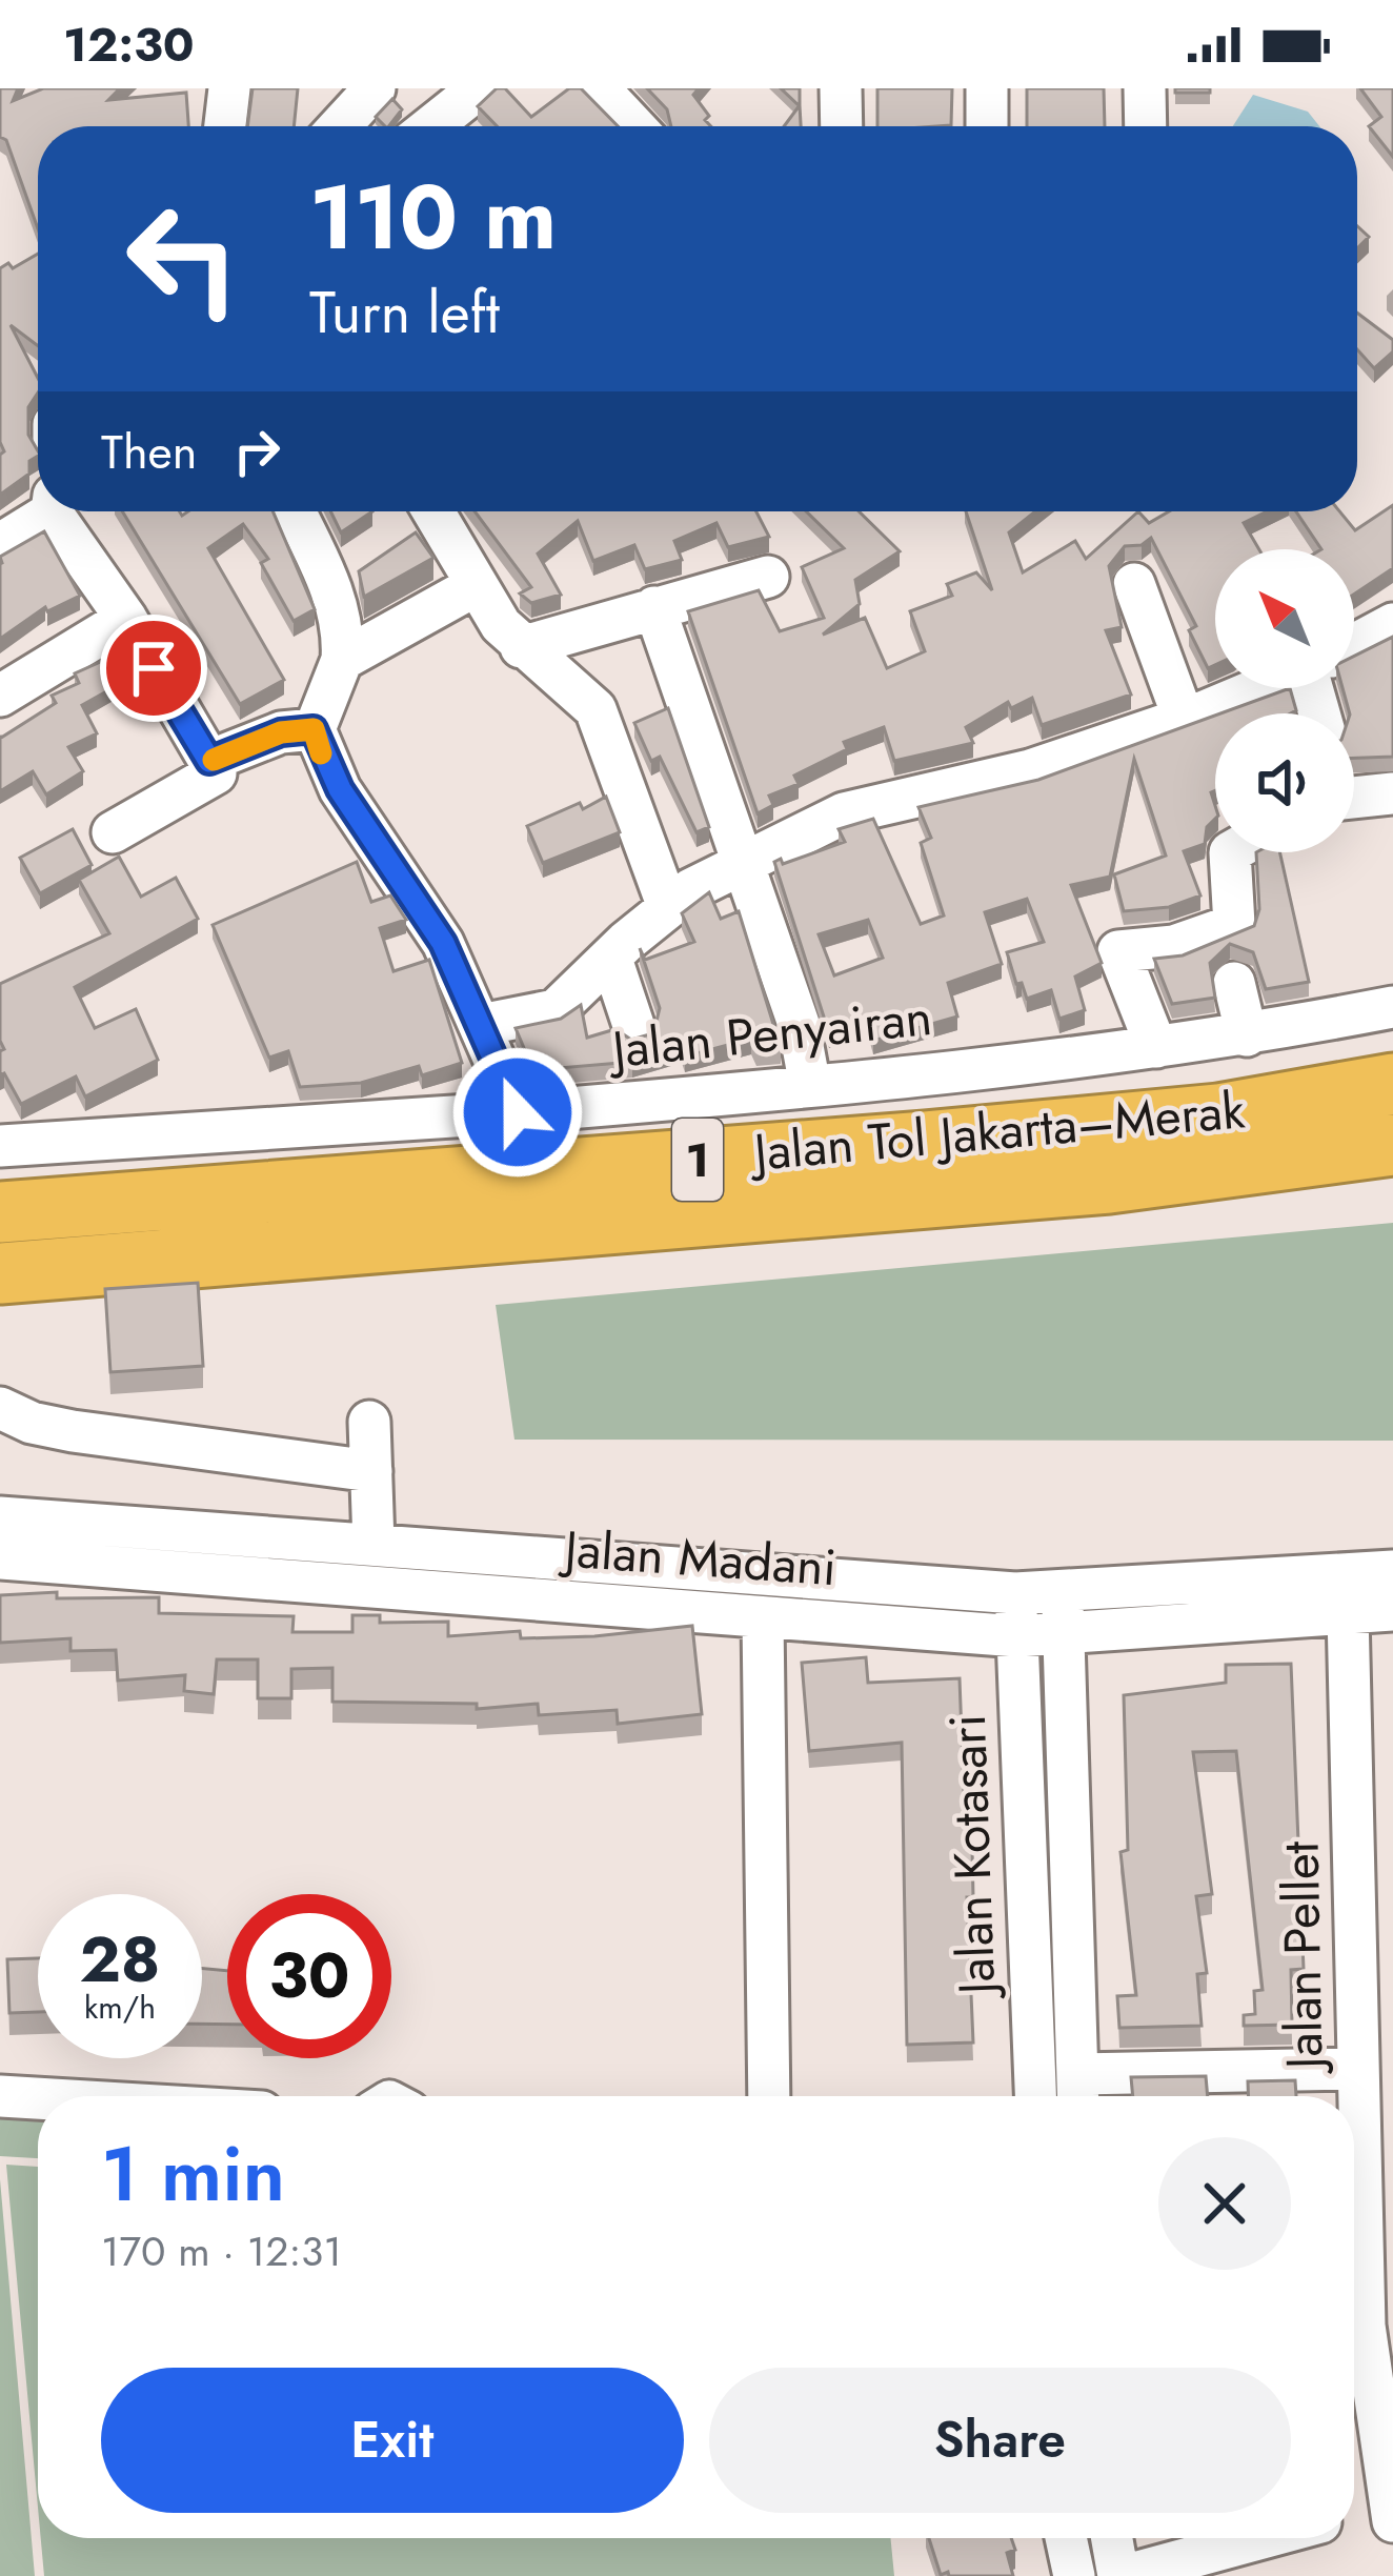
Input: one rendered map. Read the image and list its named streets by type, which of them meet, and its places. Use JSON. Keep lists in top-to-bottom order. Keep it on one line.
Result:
{"streets":{"highway":["Jalan Tol Jakarta–Merak","1"],"street":["Jalan Penyairan","Jalan Madani","Jalan Kotasari","Jalan Pellet"]},"crossings":[["Jalan Madani","Jalan Kotasari"],["Jalan Madani","Jalan Pellet"]],"north":"top left","page":{"status":"12:30","turn":["110 m","Turn left"],"then":"Then","speed":"28 km/h","limit":"30","heading":["1 min","170 m · 12:31"],"buttons":["Exit","Share"]}}
